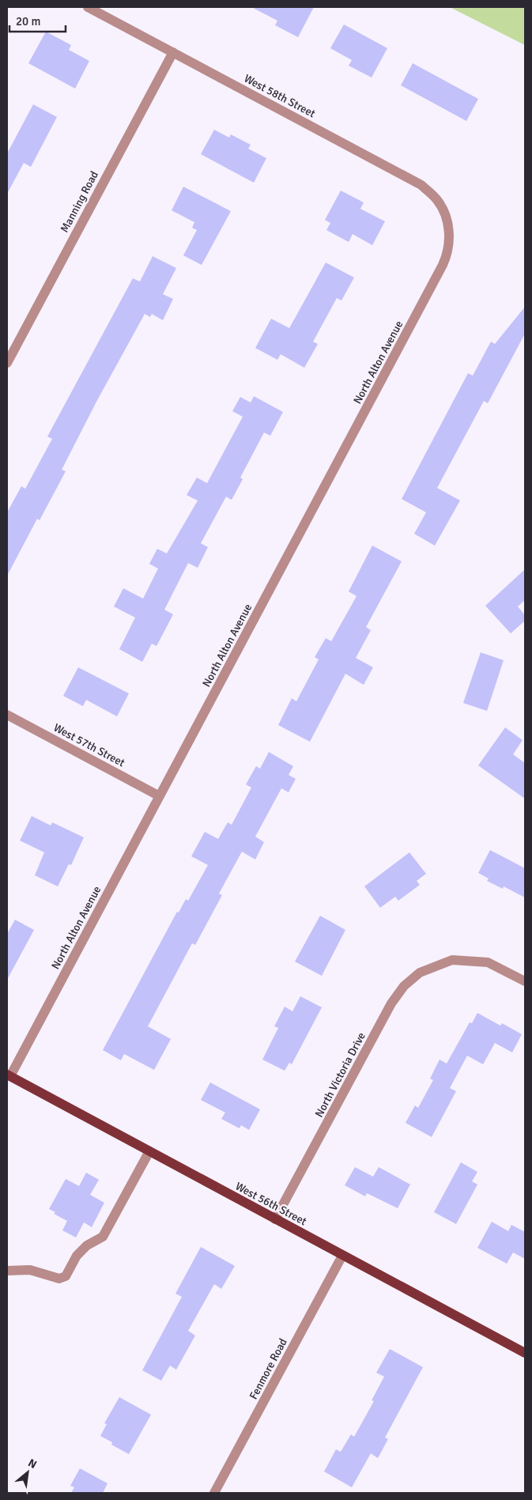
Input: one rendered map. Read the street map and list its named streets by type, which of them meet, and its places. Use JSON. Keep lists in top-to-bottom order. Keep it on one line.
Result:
{"streets":{"main road":["West 56th Street"],"street":["West 58th Street","Manning Road","North Alton Avenue","West 57th Street","North Victoria Drive","Fenmore Road"]},"crossings":[["West 58th Street","Manning Road"],["West 58th Street","North Alton Avenue"],["North Alton Avenue","West 57th Street"],["North Alton Avenue","West 56th Street"],["North Victoria Drive","West 56th Street"],["West 56th Street","Fenmore Road"]],"scale_bar":"20 m","north":"top right"}
